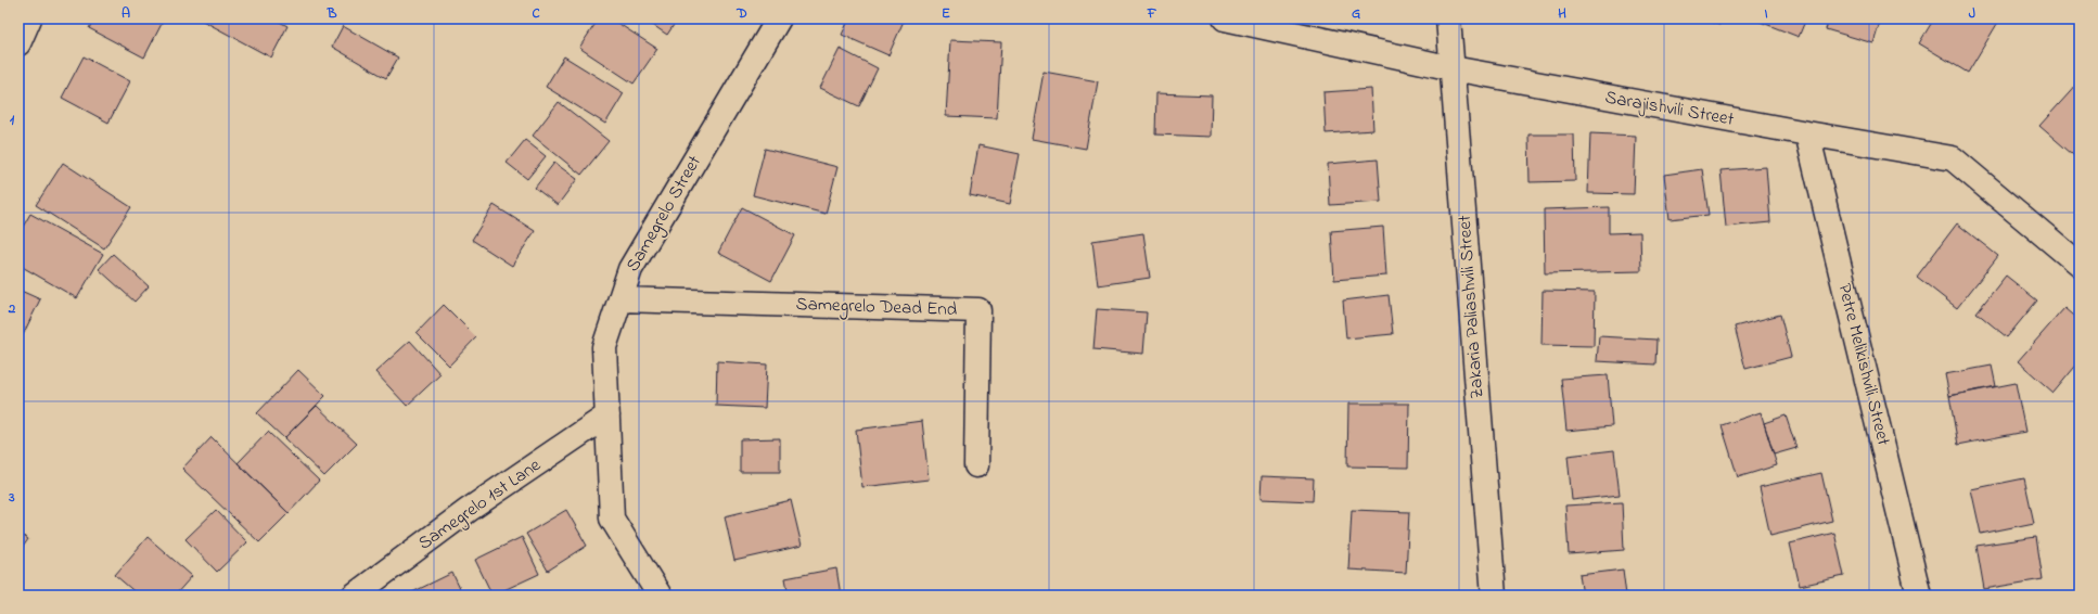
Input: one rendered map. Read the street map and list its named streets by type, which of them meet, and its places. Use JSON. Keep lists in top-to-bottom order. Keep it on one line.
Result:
{"streets":{"street":["Sarajishvili Street","Samegrelo Street","Samegrelo Dead End","Zakaria Paliashvili Street","Petre Melikishvili Street","Samegrelo 1st Lane"]},"crossings":[["Sarajishvili Street","Zakaria Paliashvili Street"],["Sarajishvili Street","Petre Melikishvili Street"],["Samegrelo Street","Samegrelo Dead End"],["Samegrelo Street","Samegrelo 1st Lane"]],"grid":{"columns":["A","B","C","D","E","F","G","H","I","J"],"rows":["1","2","3"]}}
